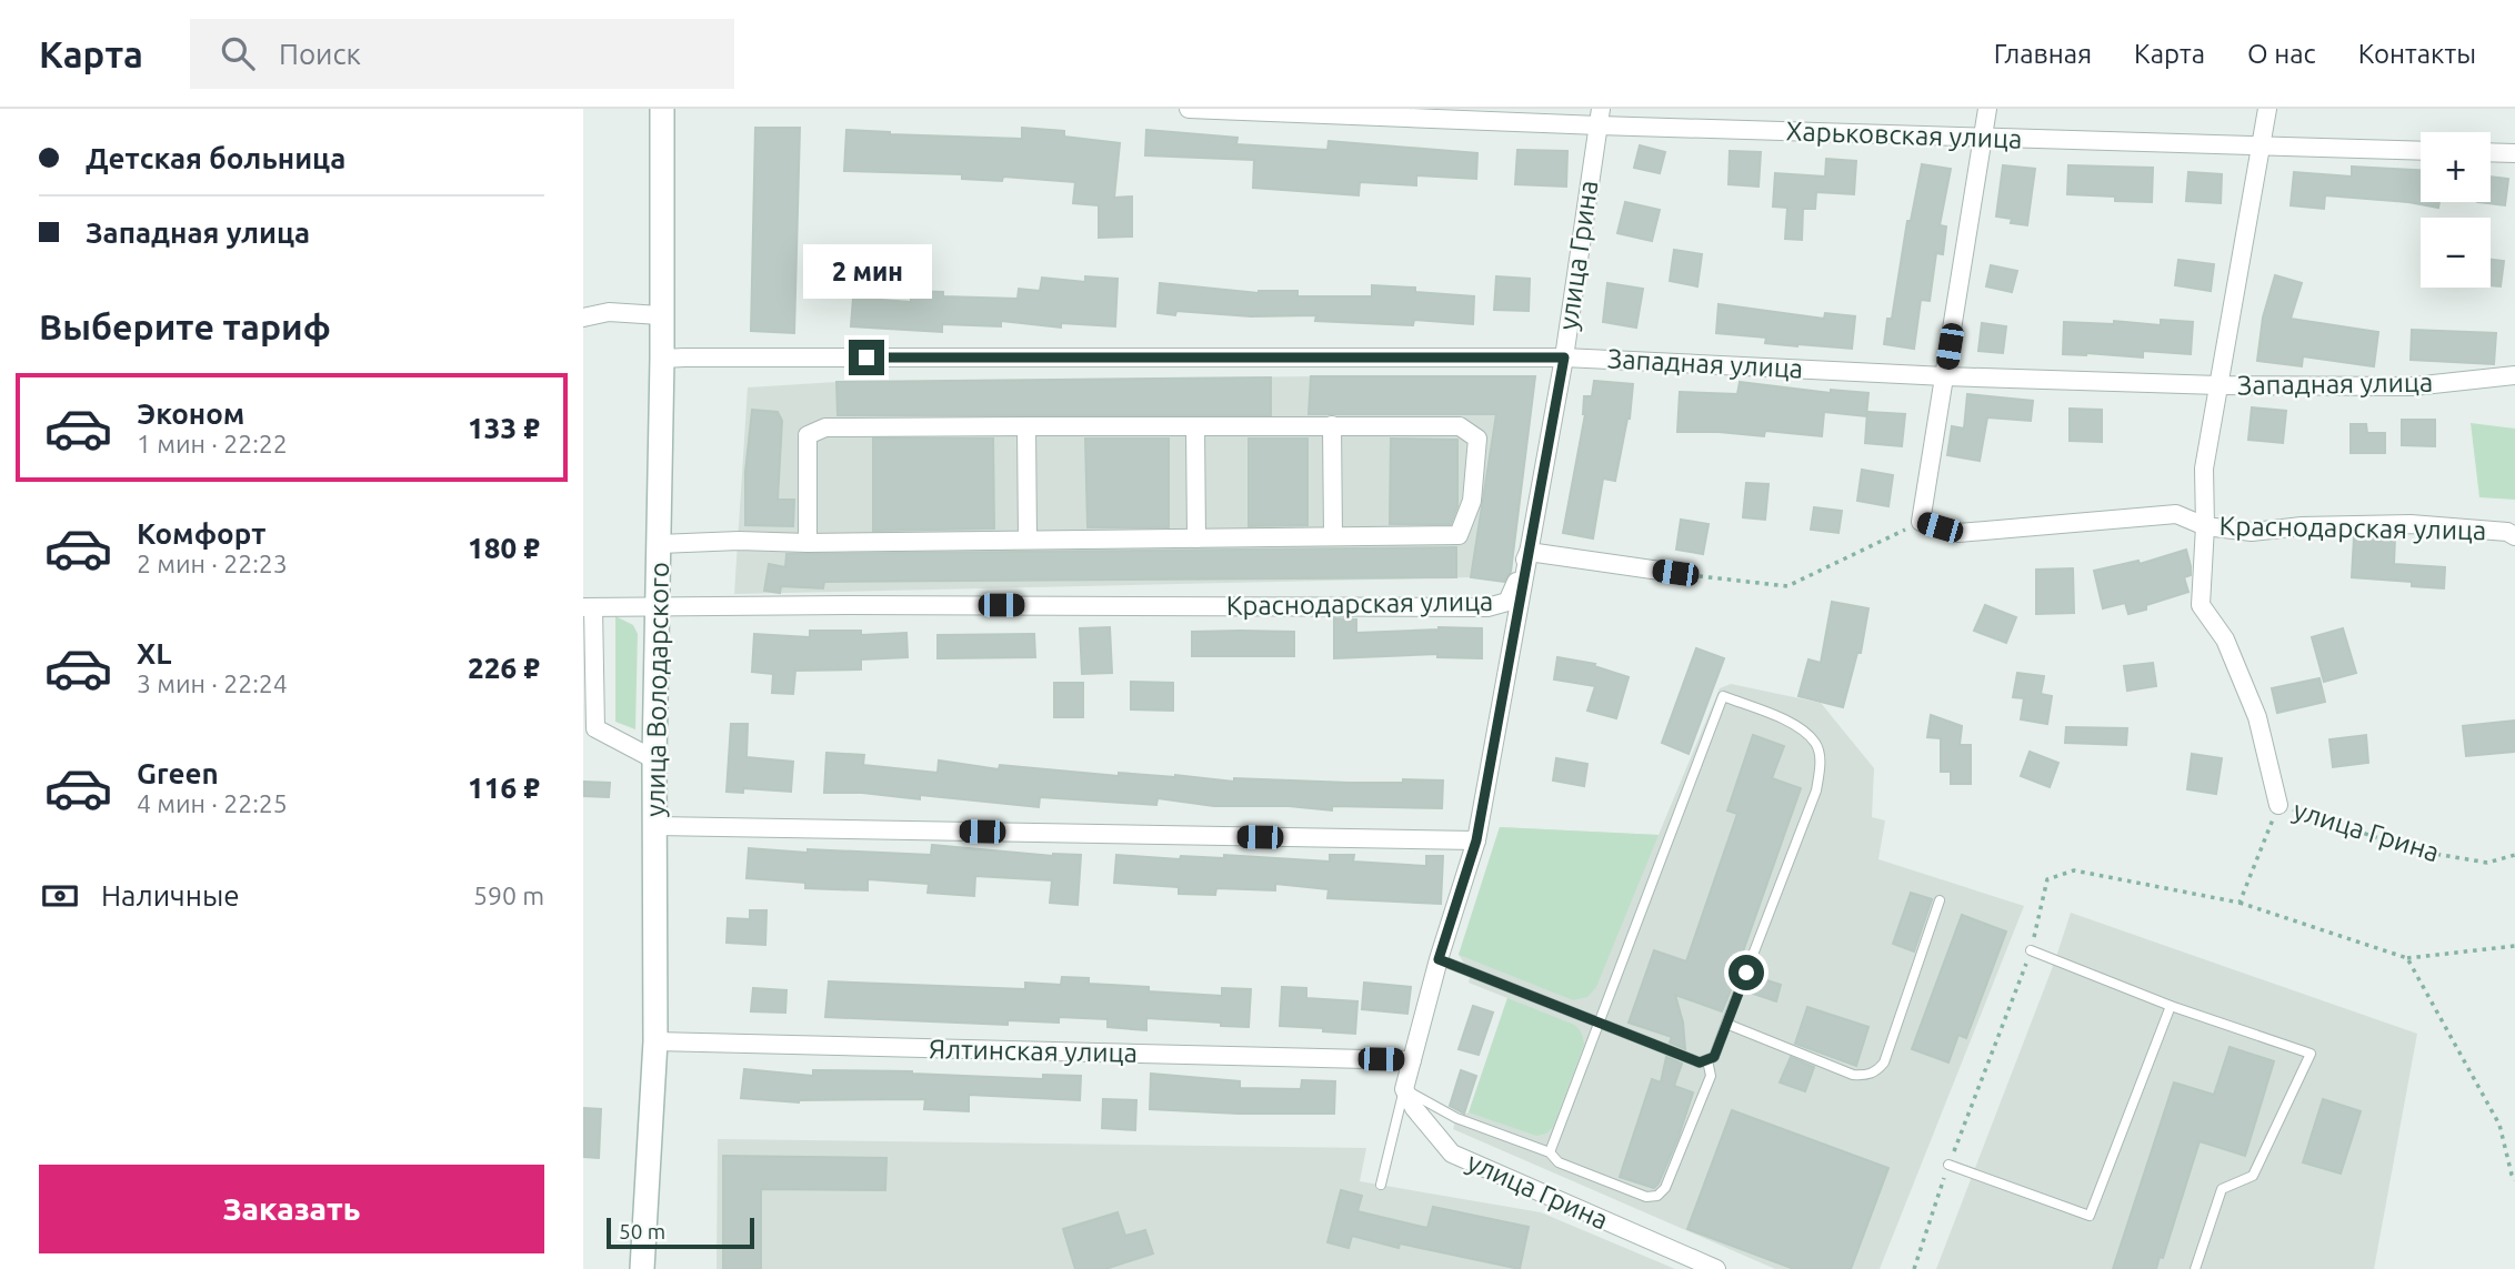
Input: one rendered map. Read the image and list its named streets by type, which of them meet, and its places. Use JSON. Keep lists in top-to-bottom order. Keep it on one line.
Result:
{"streets":{"main road":["улица Володарского"],"street":["Харьковская улица","улица Грина","Западная улица","Краснодарская улица","Ялтинская улица"]},"crossings":[["Харьковская улица","улица Грина"],["улица Грина","Западная улица"],["улица Грина","Краснодарская улица"],["улица Грина","Ялтинская улица"],["Западная улица","улица Володарского"],["Краснодарская улица","улица Володарского"],["улица Володарского","Ялтинская улица"]],"scale_bar":"50 m","page":{"header":"Карта","search":"Поиск","nav":["Главная","Карта","О нас","Контакты"],"banner":["Детская больница","Западная улица"],"map_buttons":["+","−"],"bubble":"2 мин","heading":"Выберите тариф","list":[{"name":"Эконом","note":"1 мин · 22:22","value":"133 ₽"},{"name":"Комфорт","note":"2 мин · 22:23","value":"180 ₽"},{"name":"XL","note":"3 мин · 22:24","value":"226 ₽"},{"name":"Green","note":"4 мин · 22:25","value":"116 ₽"}],"pay":["Наличные","590 m"],"buttons":"Заказать","scale":"50 m"}}
